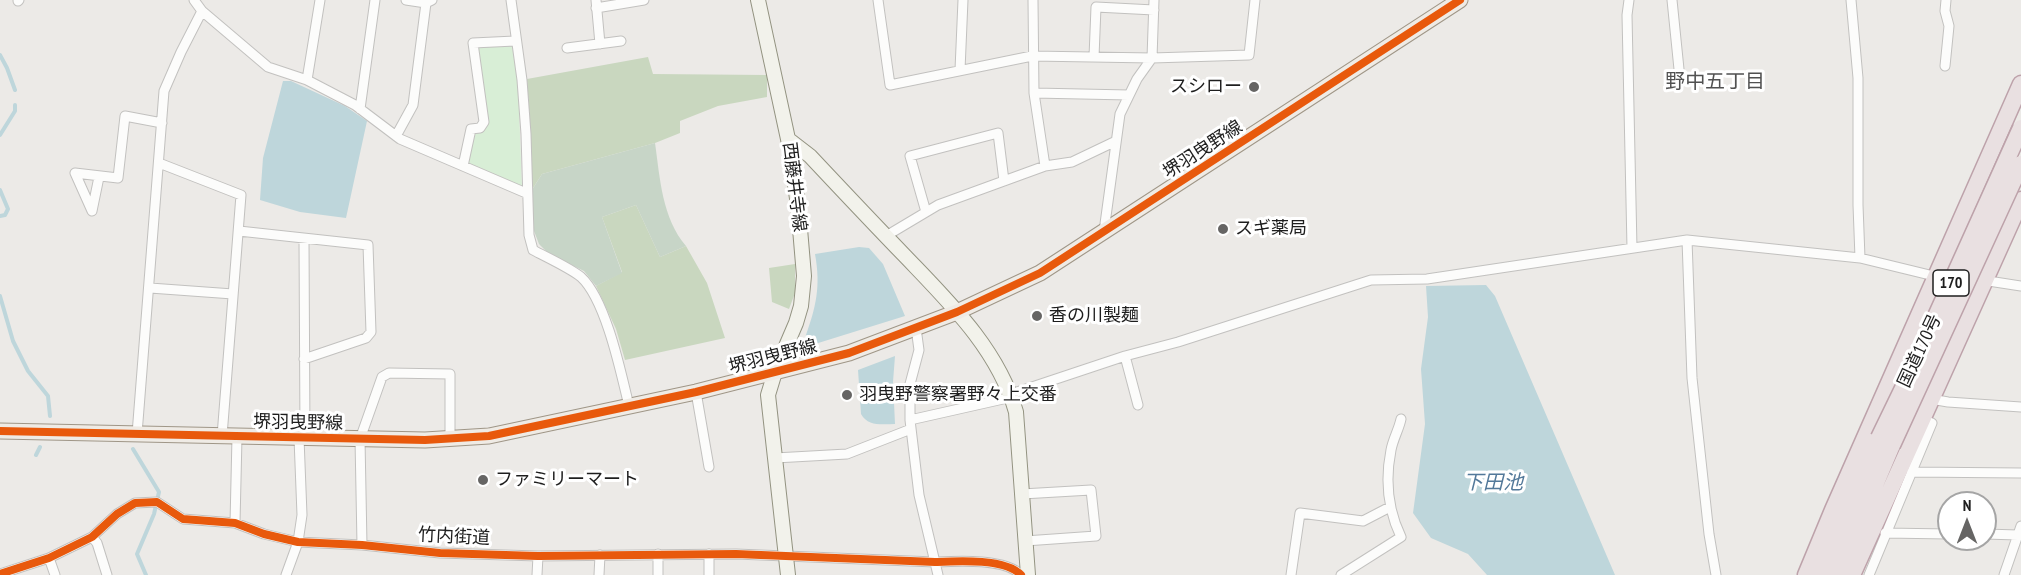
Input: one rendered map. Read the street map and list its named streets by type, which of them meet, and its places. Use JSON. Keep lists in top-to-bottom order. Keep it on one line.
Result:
{"streets":{"highway":["170","国道170号"],"main road":["堺羽曳野線"],"street":["西藤井寺線","竹内街道"]},"crossings":[["堺羽曳野線","西藤井寺線"],["西藤井寺線","竹内街道"]],"districts":["野中五丁目"],"water":["下田池"],"places":["スシロー","スギ薬局","香の川製麺","羽曳野警察署野々上交番","ファミリーマート"],"north":"top"}
